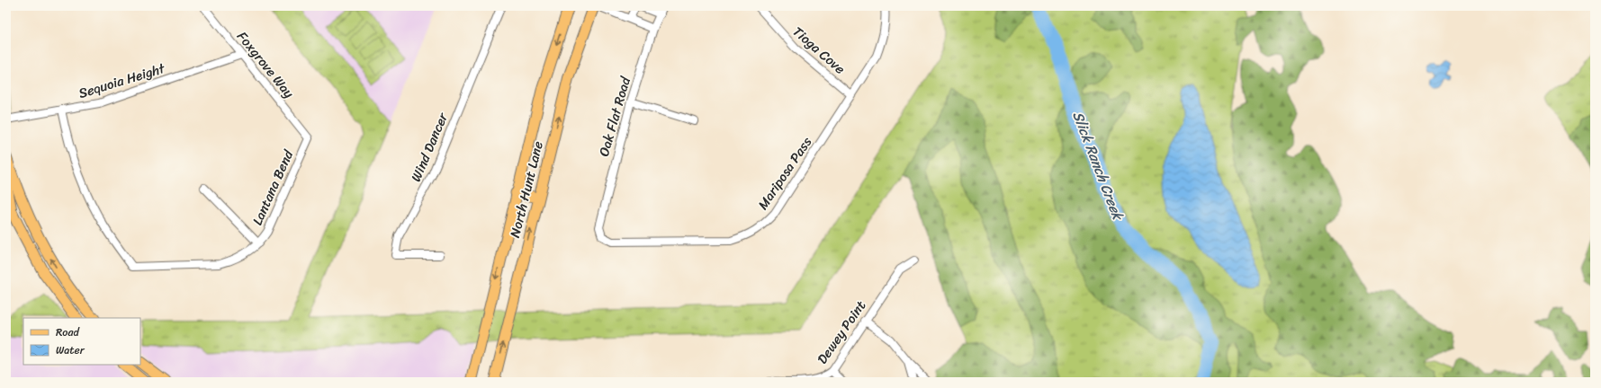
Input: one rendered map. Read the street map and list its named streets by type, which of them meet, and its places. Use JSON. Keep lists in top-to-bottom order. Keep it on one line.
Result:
{"streets":{"main road":["North Hunt Lane"],"street":["Tioga Cove","Foxgrove Way","Sequoia Height","Oak Flat Road","Wind Dancer","Mariposa Pass","Lantana Bend","Dewey Point"]},"crossings":[["Tioga Cove","Mariposa Pass"],["Foxgrove Way","Sequoia Height"],["Foxgrove Way","Lantana Bend"],["Sequoia Height","Lantana Bend"],["Oak Flat Road","Mariposa Pass"]],"water":["Slick Ranch Creek"],"legend":["Road","Water"]}
